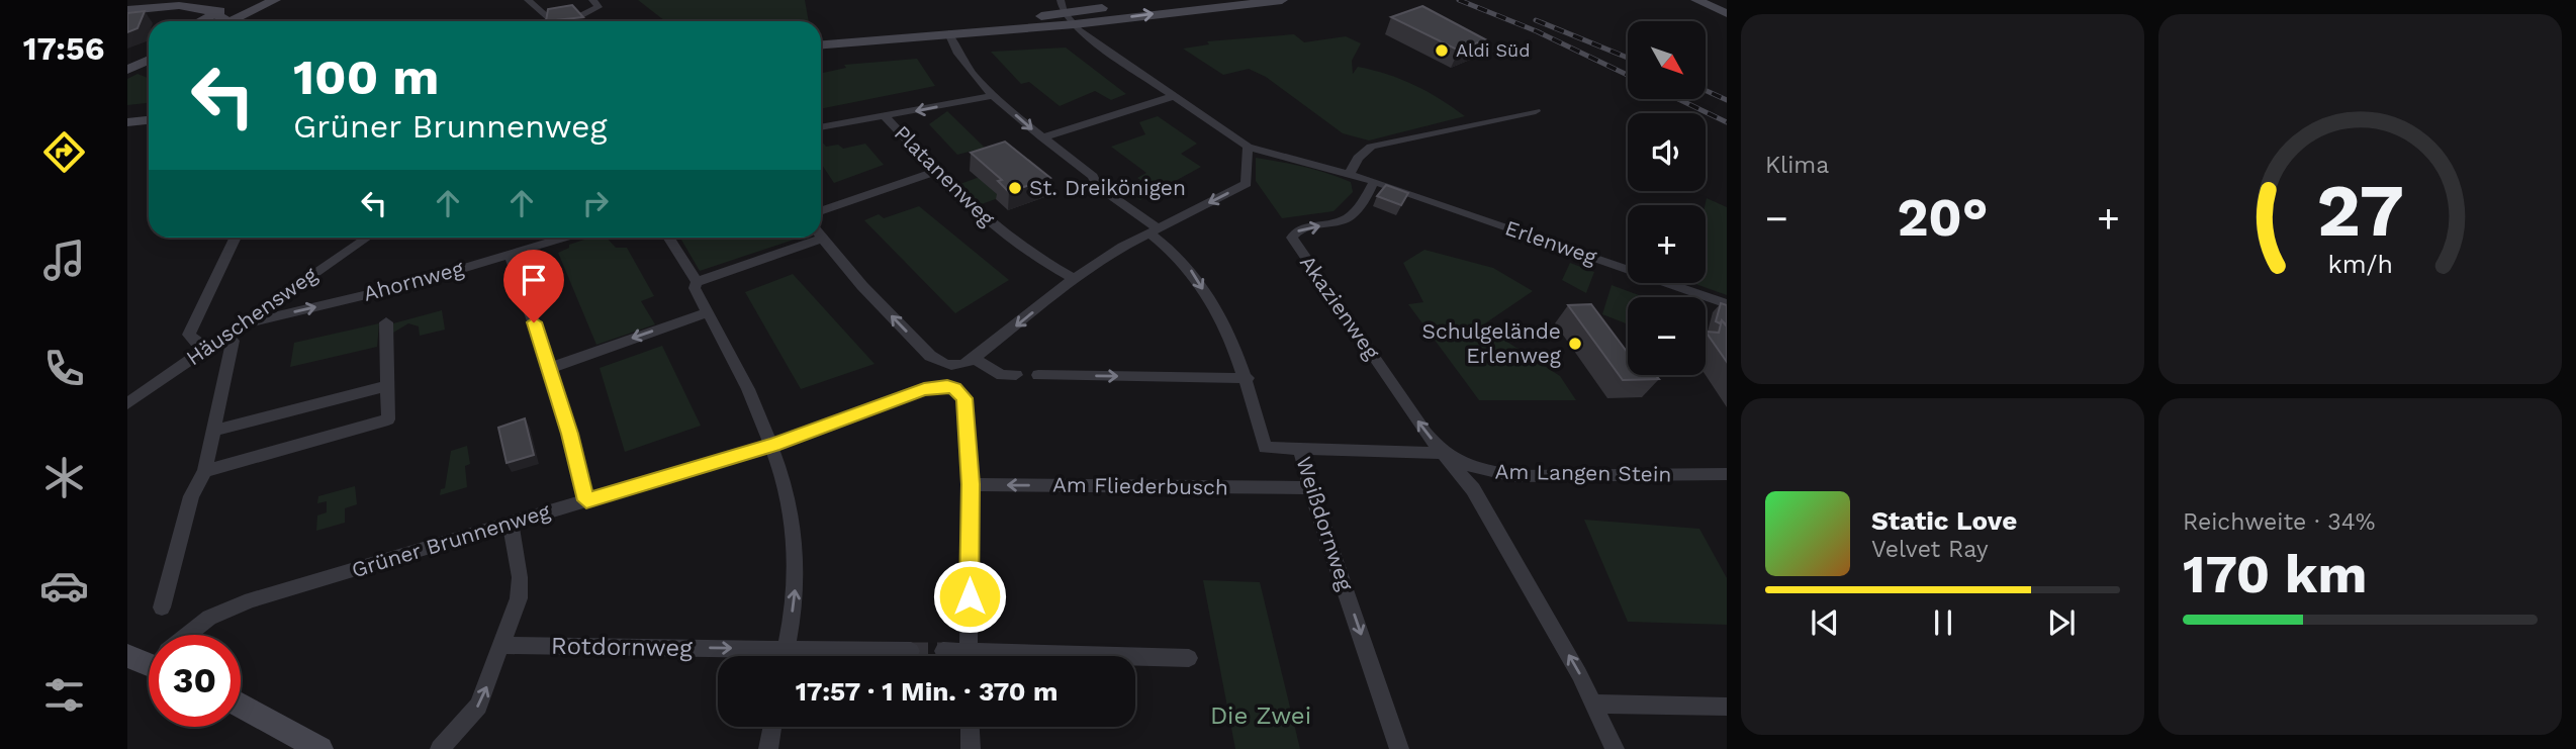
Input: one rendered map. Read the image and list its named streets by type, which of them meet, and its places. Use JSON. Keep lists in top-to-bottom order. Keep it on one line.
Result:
{"streets":{"street":["Platanenweg","Erlenweg","Ahornweg","Akazienweg","Häuschensweg","Am Langen Stein","Am Fliederbusch","Weißdornweg","Grüner Brunnenweg","Rotdornweg"]},"crossings":[["Erlenweg","Akazienweg"],["Ahornweg","Häuschensweg"],["Akazienweg","Am Langen Stein"],["Am Fliederbusch","Weißdornweg"],["Am Fliederbusch","Grüner Brunnenweg"]],"one_way":["Akazienweg","Weißdornweg","Rotdornweg"],"parks":["Die Zwei"],"places":["Aldi Süd","St. Dreikönigen","Schulgelände Erlenweg"],"north":"bottom right","page":{"tabs":"17:56","tile":["Klima",["Reichweite · 34%","170 km"]],"map_buttons":["+","−"],"turn":["100 m","Grüner Brunnenweg"],"heat":["−","20°","+"],"song":["Static Love","Velvet Ray"],"limit":"30","trip":"17:57 · 1 Min. · 370 m","gauge":["27","km/h"]}}
